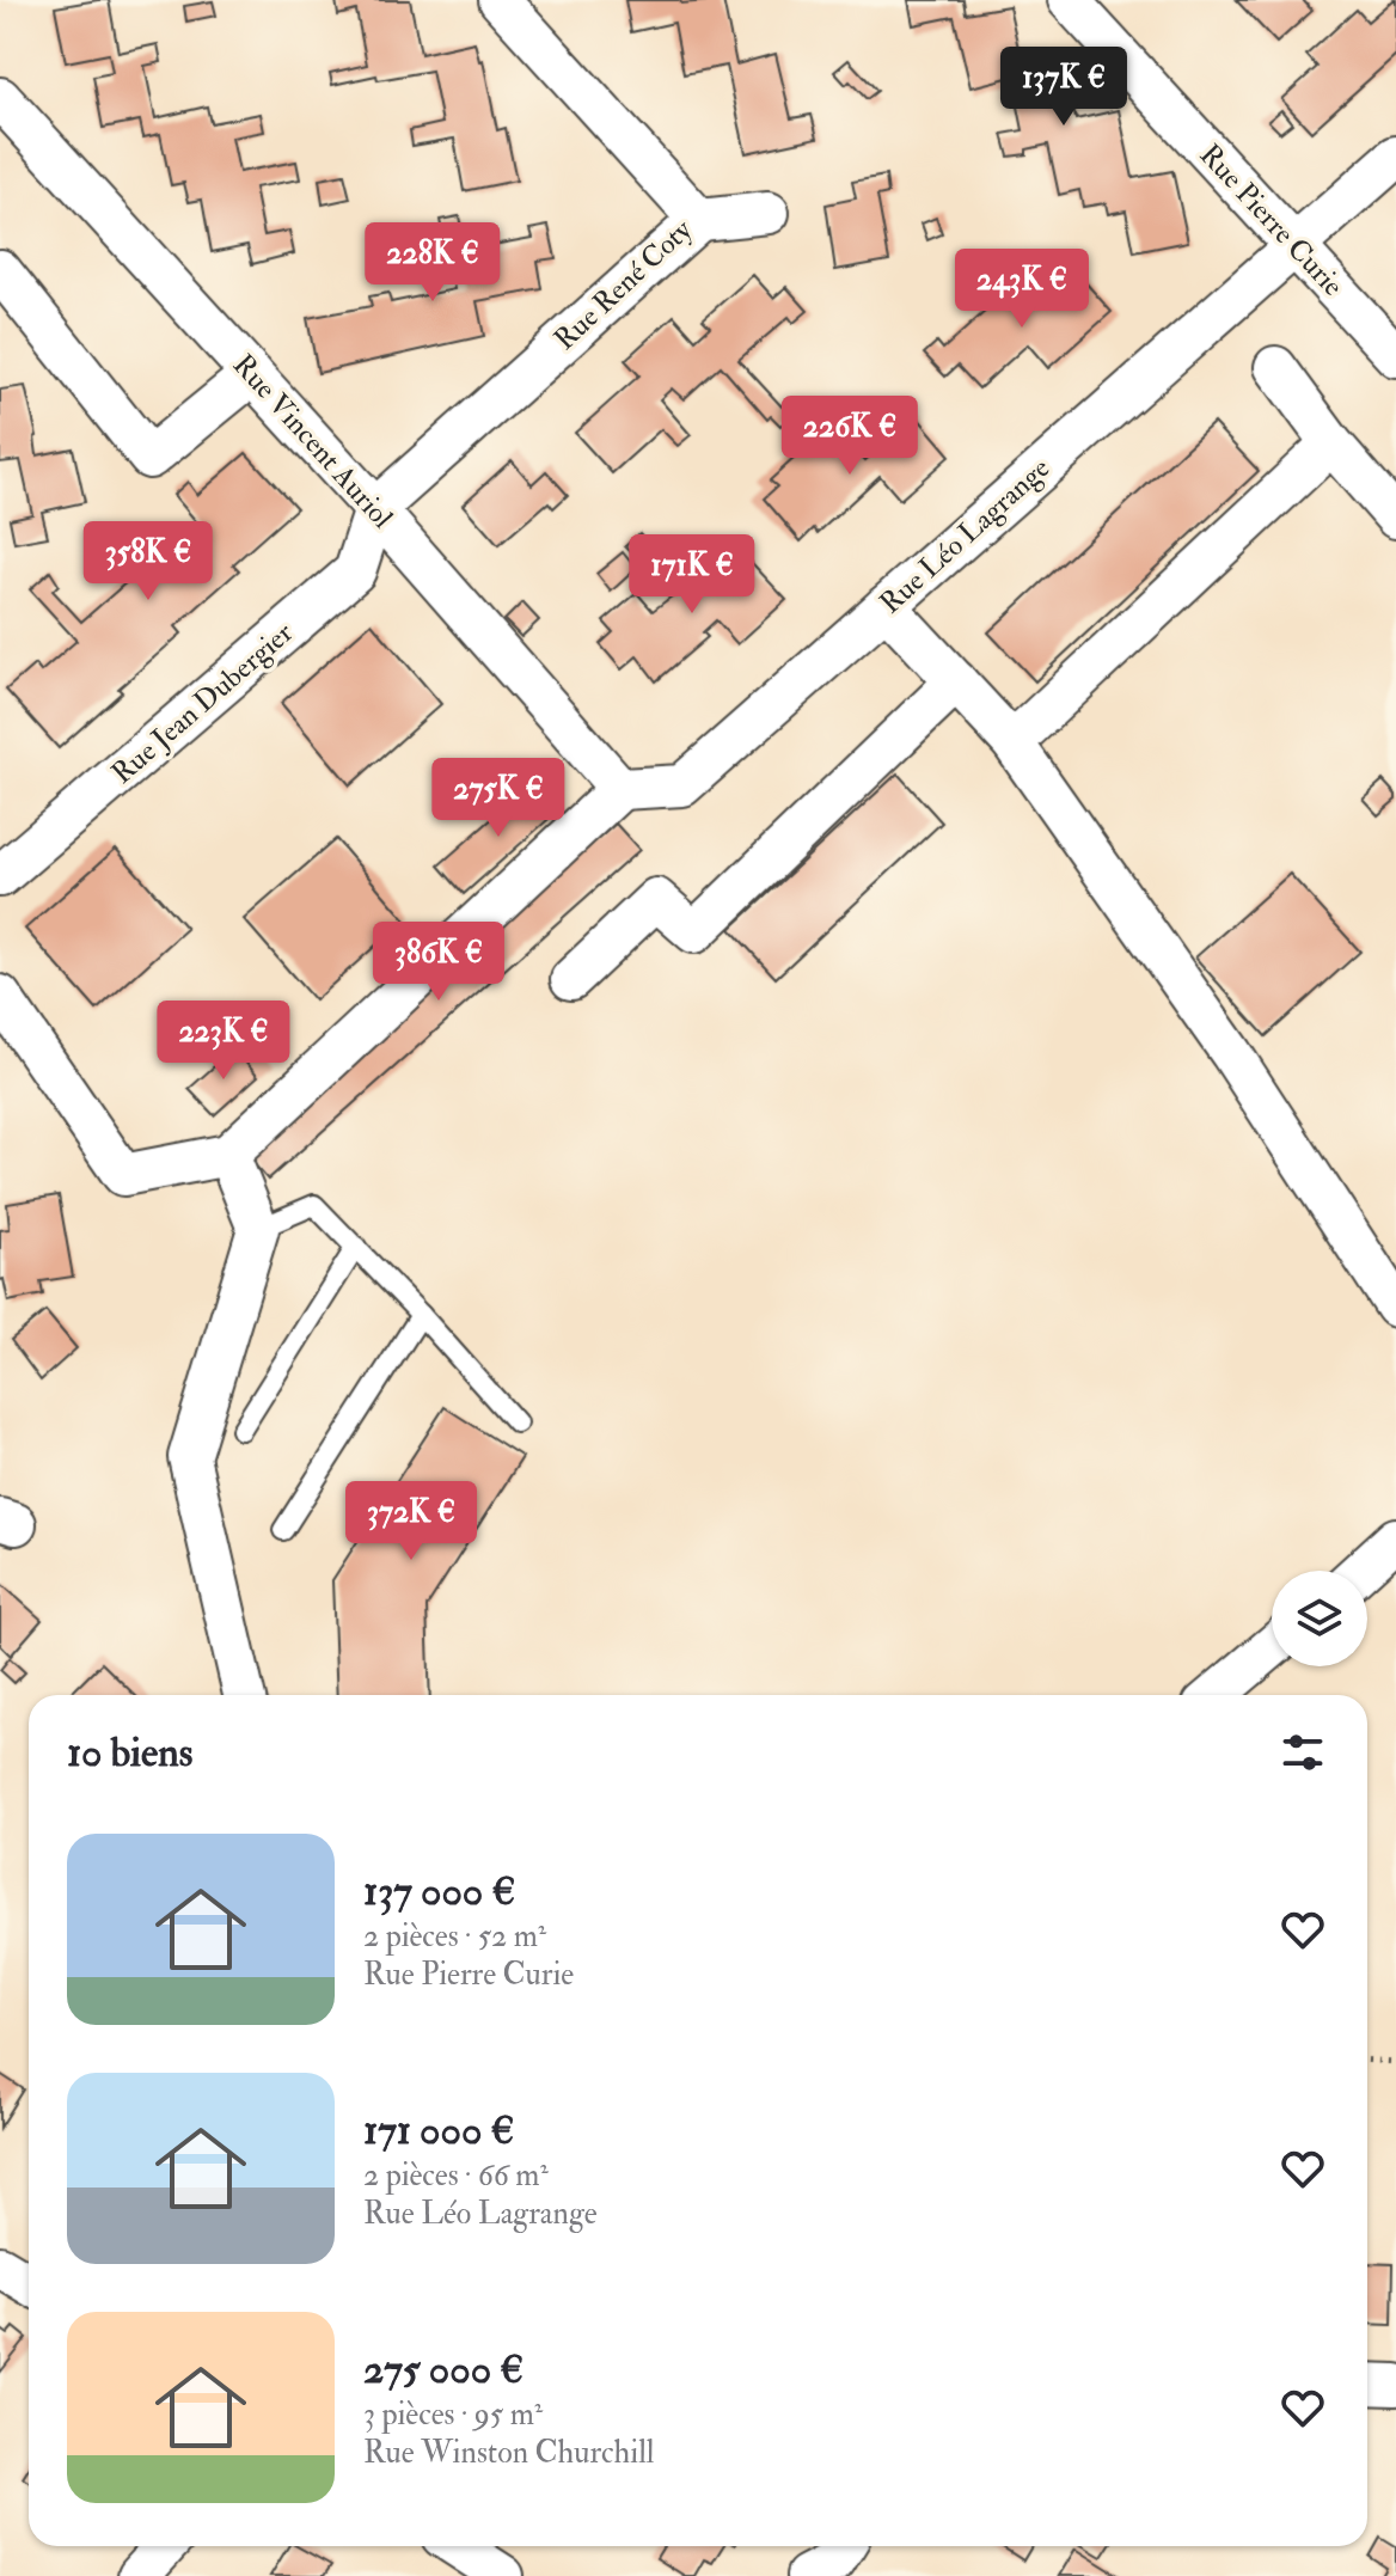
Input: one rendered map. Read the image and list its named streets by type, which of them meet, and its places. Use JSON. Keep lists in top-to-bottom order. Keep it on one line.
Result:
{"streets":{"street":["Rue Pierre Curie","Rue René Coty","Rue Vincent Auriol","Rue Léo Lagrange","Rue Jean Dubergier"]},"crossings":[["Rue Pierre Curie","Rue Léo Lagrange"],["Rue René Coty","Rue Vincent Auriol"],["Rue René Coty","Rue Jean Dubergier"],["Rue Vincent Auriol","Rue Léo Lagrange"],["Rue Vincent Auriol","Rue Jean Dubergier"]],"page":{"price":["137K €","228K €","243K €","226K €","358K €","171K €","275K €","386K €","223K €","372K €"],"heading":"10 biens","list":[{"name":"137 000 €","note":"2 pièces · 52 m² · Rue Pierre Curie"},{"name":"171 000 €","note":"2 pièces · 66 m² · Rue Léo Lagrange"},{"name":"275 000 €","note":"3 pièces · 95 m² · Rue Winston Churchill"}]}}
